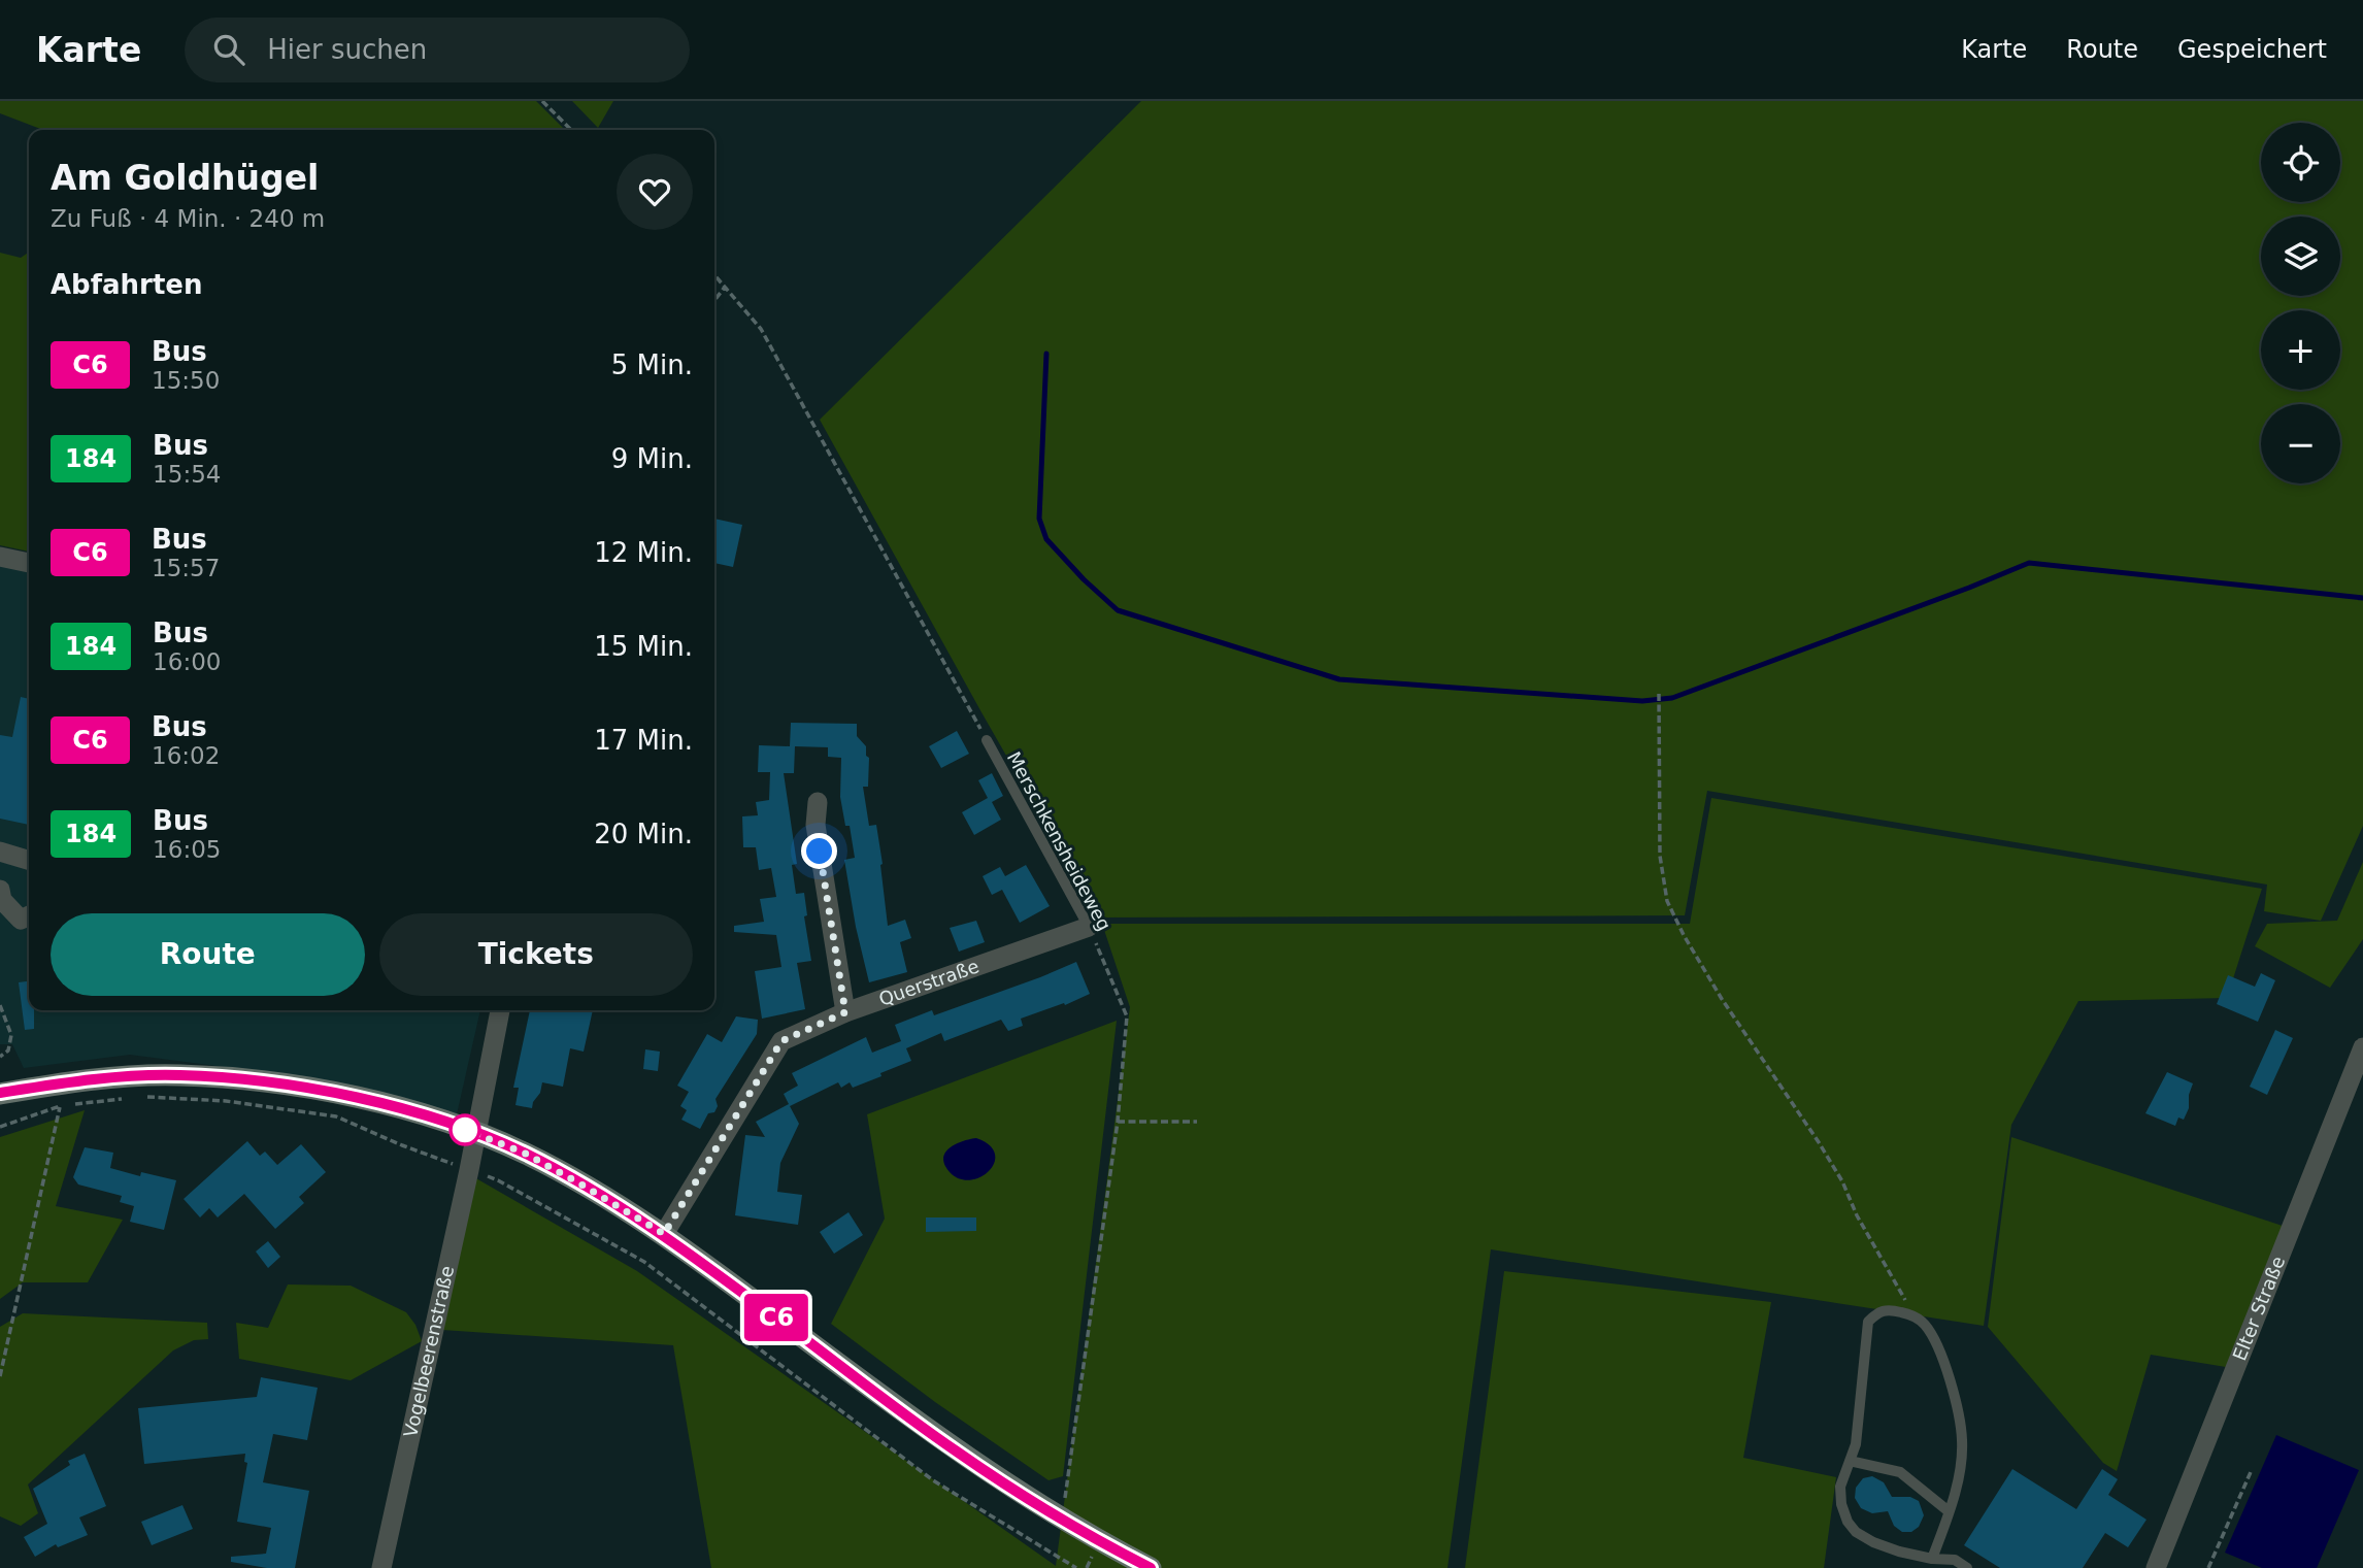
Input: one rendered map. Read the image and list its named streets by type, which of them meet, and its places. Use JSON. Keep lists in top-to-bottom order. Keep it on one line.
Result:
{"streets":{"street":["Querstraße","Elter Straße","Vogelbeerenstraße"],"lane":["Merschkensheideweg"]},"crossings":[["Merschkensheideweg","Querstraße"]],"lines":["bus line C6"],"page":{"header":"Karte","search":"Hier suchen","nav":["Karte","Route","Gespeichert"],"on_map":"C6","map_buttons":["+","−"],"heading":[["Am Goldhügel","Zu Fuß · 4 Min. · 240 m"],"Abfahrten"],"list":[{"mark":"C6","name":"Bus","note":"15:50","value":"5 Min."},{"mark":"184","name":"Bus","note":"15:54","value":"9 Min."},{"mark":"C6","name":"Bus","note":"15:57","value":"12 Min."},{"mark":"184","name":"Bus","note":"16:00","value":"15 Min."},{"mark":"C6","name":"Bus","note":"16:02","value":"17 Min."},{"mark":"184","name":"Bus","note":"16:05","value":"20 Min."}],"buttons":["Route","Tickets"]}}
